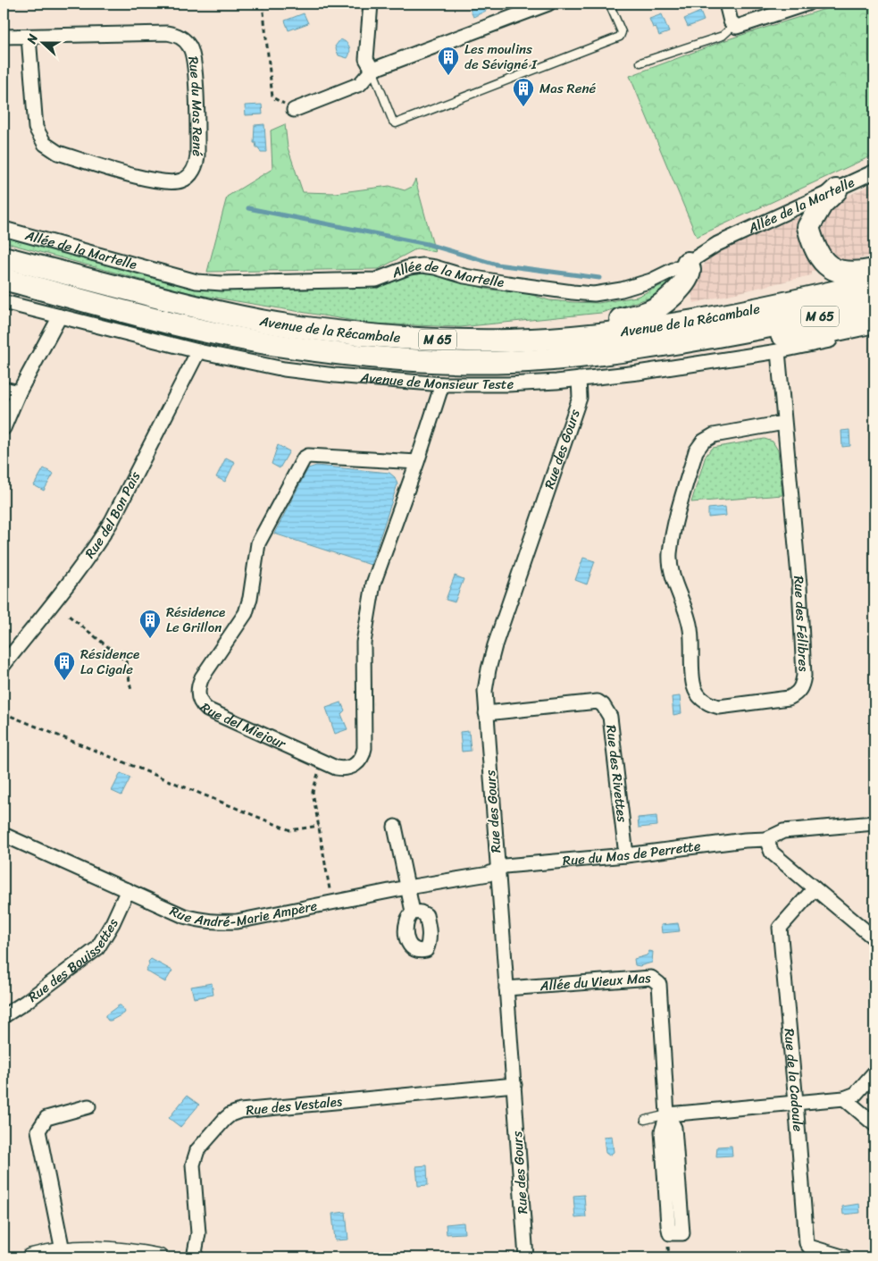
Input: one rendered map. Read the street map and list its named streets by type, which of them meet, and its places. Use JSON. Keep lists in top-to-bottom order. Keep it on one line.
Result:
{"streets":{"main road":["M 65","Avenue de la Récambale"],"street":["Rue du Mas René","Allée de la Martelle","Avenue de Monsieur Teste","Rue des Gours","Rue del Bon Païs","Rue des Félibres","Rue del Miejour","Rue des Rivettes","Rue du Mas de Perrette","Rue André-Marie Ampère","Rue des Bouissettes","Allée du Vieux Mas","Rue de la Cadoule","Rue des Vestales"]},"crossings":[["Avenue de Monsieur Teste","Rue des Gours"],["Avenue de Monsieur Teste","Rue del Bon Païs"],["Avenue de Monsieur Teste","Rue des Félibres"],["Avenue de Monsieur Teste","Rue del Miejour"],["Rue des Gours","Rue des Rivettes"],["Rue des Gours","Rue du Mas de Perrette"],["Rue des Gours","Rue André-Marie Ampère"],["Rue des Gours","Allée du Vieux Mas"],["Rue des Gours","Rue des Vestales"],["Rue des Rivettes","Rue du Mas de Perrette"],["Rue du Mas de Perrette","Rue André-Marie Ampère"],["Rue André-Marie Ampère","Rue des Bouissettes"]],"places":{"building":["Les moulins de Sévigné I","Mas René","Résidence Le Grillon","Résidence La Cigale"]},"north":"left"}
